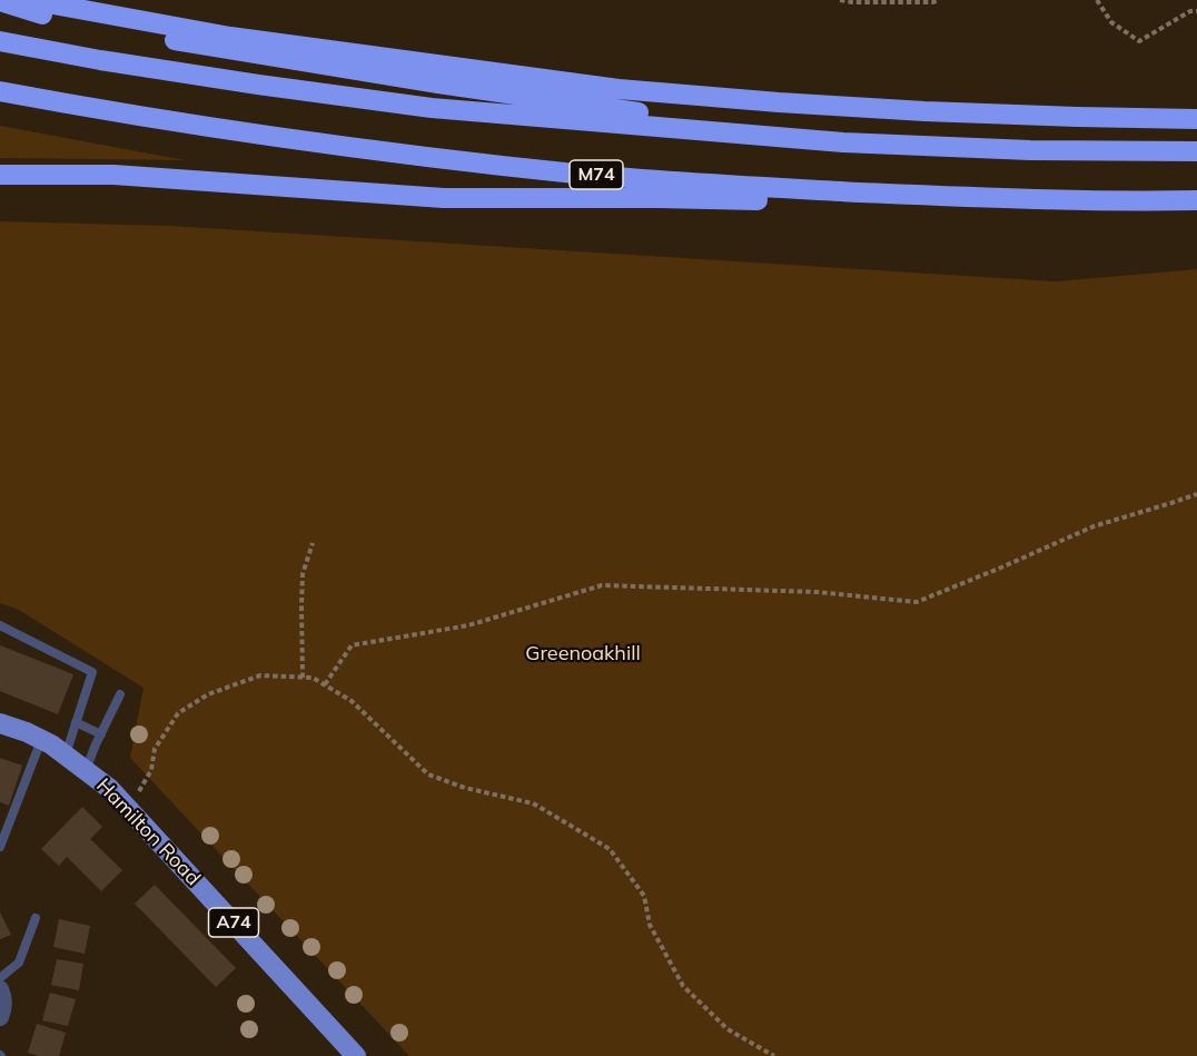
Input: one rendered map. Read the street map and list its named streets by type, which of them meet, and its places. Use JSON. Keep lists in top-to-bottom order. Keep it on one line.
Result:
{"streets":{"highway":["M74"],"main road":["Hamilton Road","A74"]},"parks":["Greenoakhill"]}
